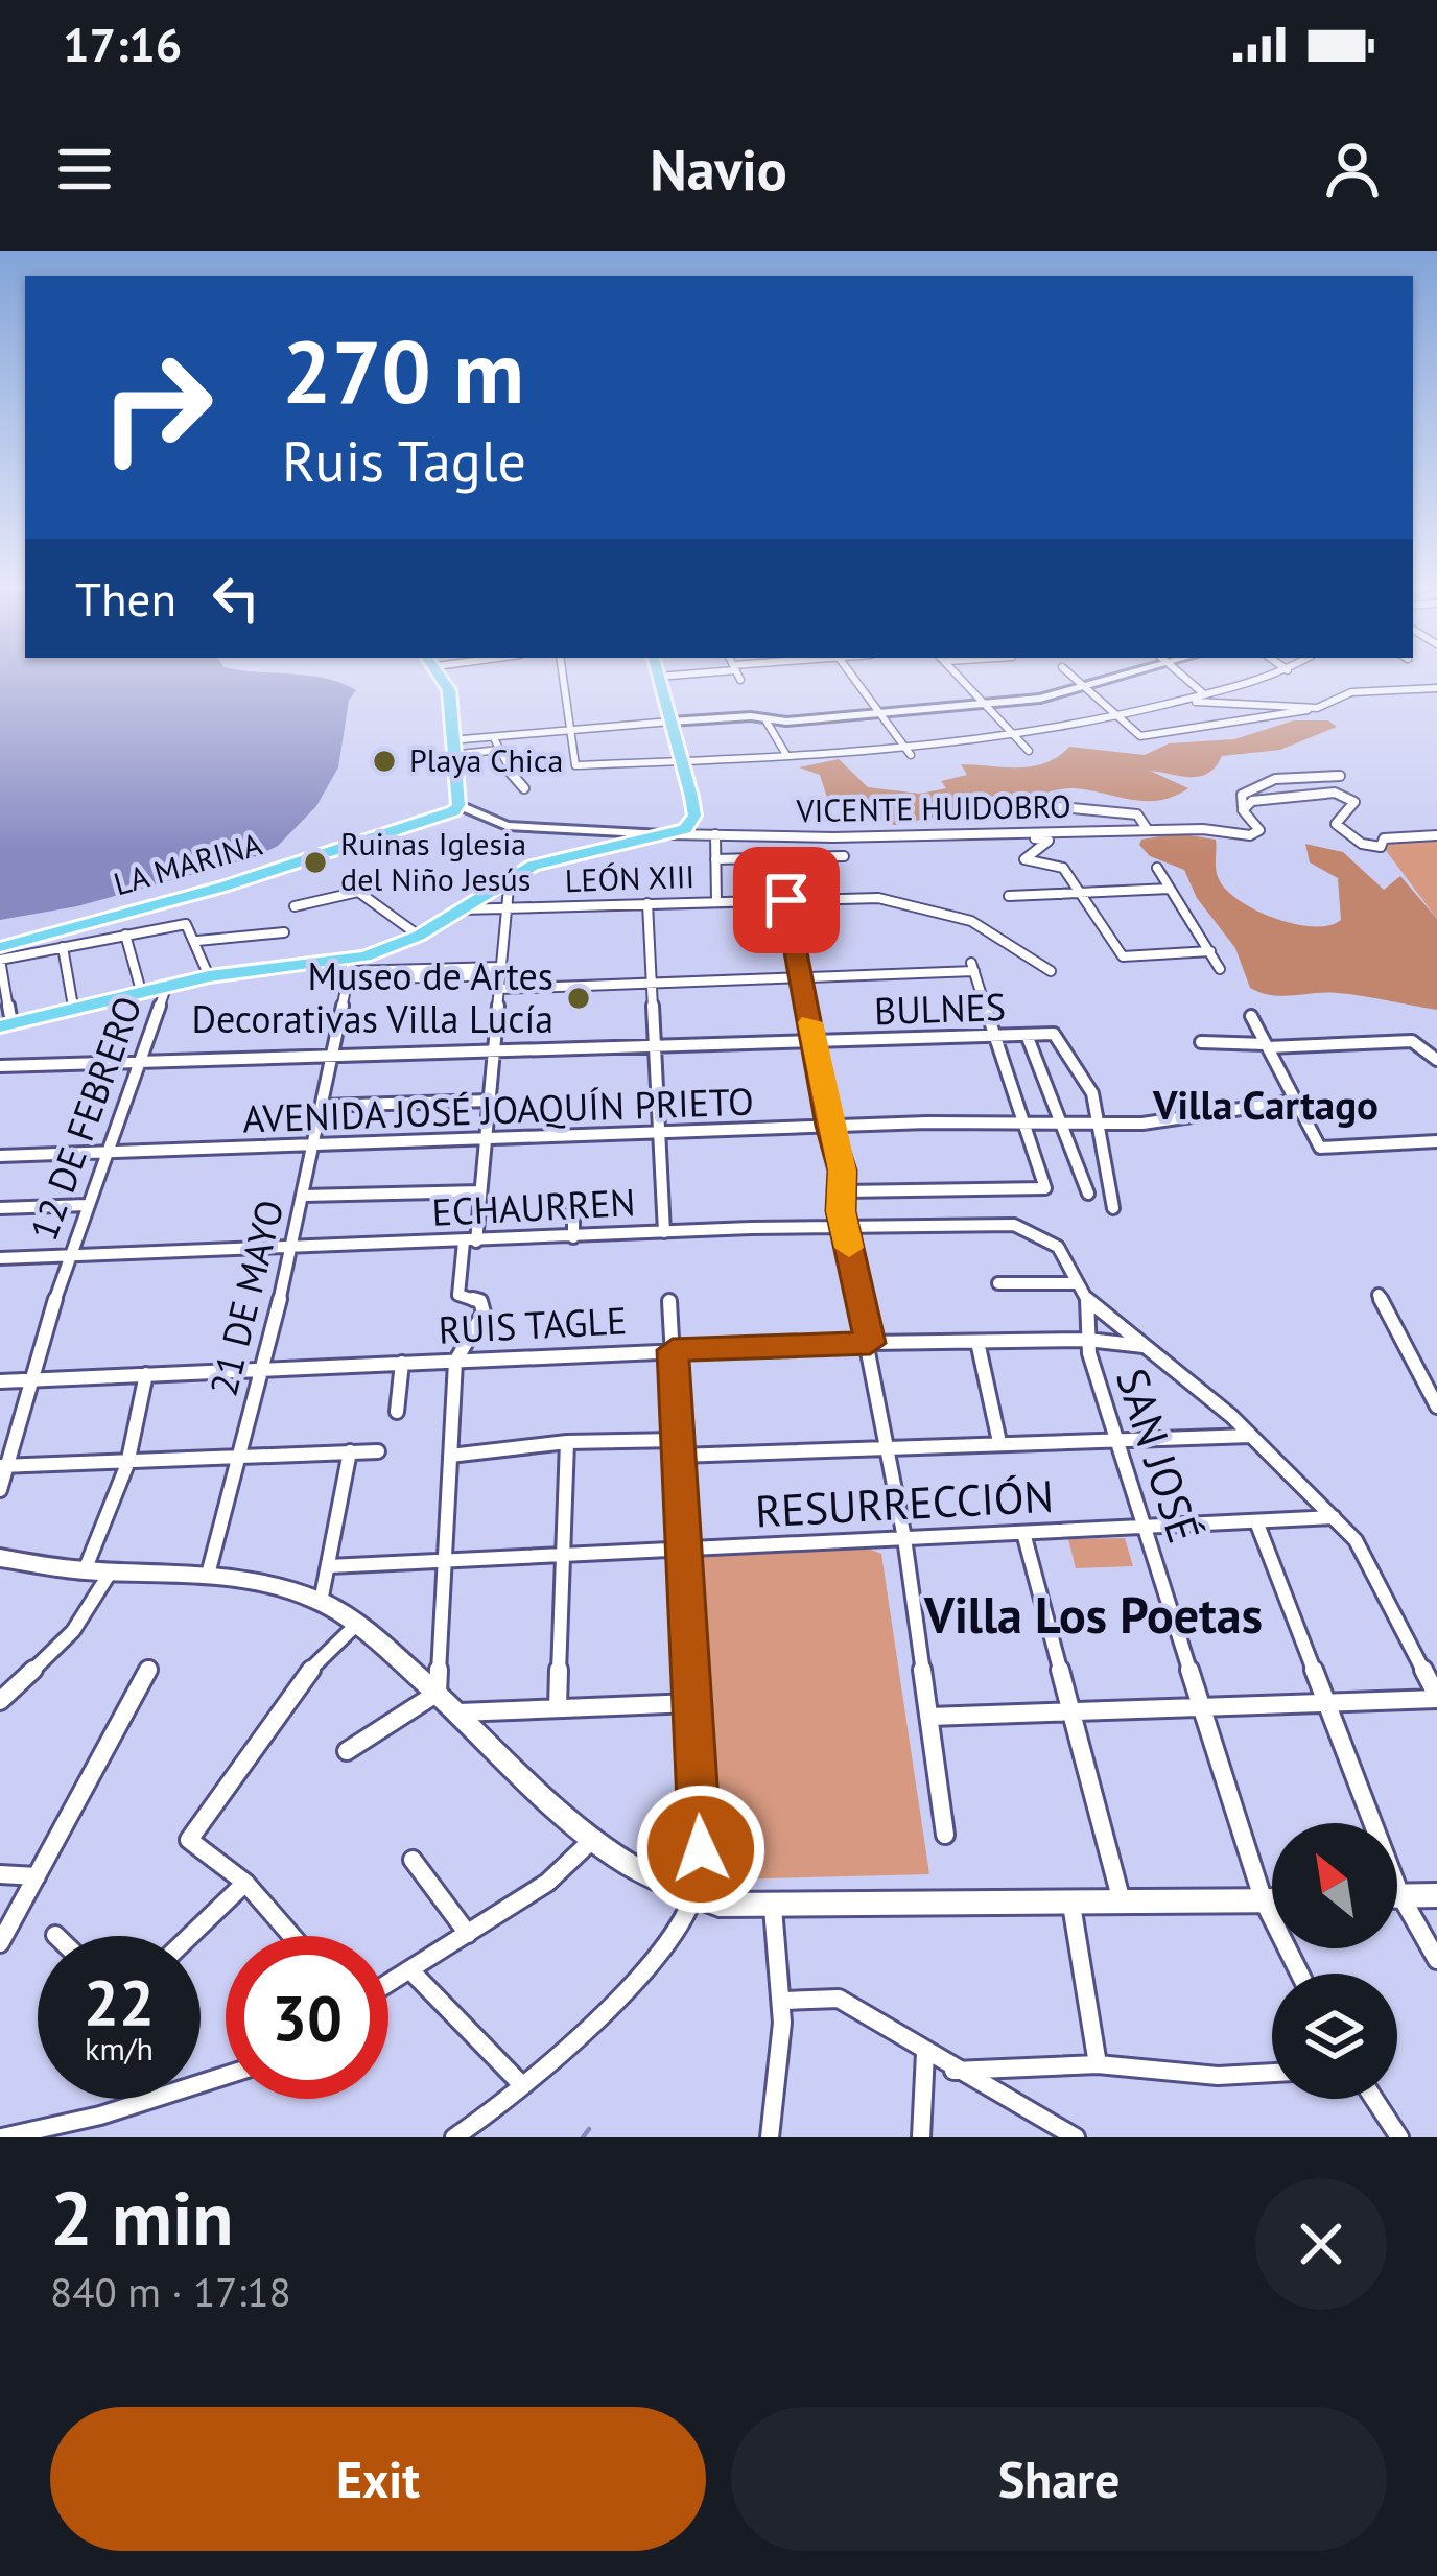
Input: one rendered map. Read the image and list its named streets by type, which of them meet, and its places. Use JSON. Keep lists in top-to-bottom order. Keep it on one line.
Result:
{"streets":{"main road":["LA MARINA"],"street":["VICENTE HUIDOBRO","LEÓN XIII","BULNES","AVENIDA JOSÉ JOAQUÍN PRIETO","12 DE FEBRERO","ECHAURREN","21 DE MAYO","RUIS TAGLE","SAN JOSÉ","RESURRECCIÓN"]},"crossings":[["VICENTE HUIDOBRO","LA MARINA"],["BULNES","AVENIDA JOSÉ JOAQUÍN PRIETO"],["BULNES","12 DE FEBRERO"],["BULNES","21 DE MAYO"],["AVENIDA JOSÉ JOAQUÍN PRIETO","12 DE FEBRERO"],["AVENIDA JOSÉ JOAQUÍN PRIETO","21 DE MAYO"],["12 DE FEBRERO","ECHAURREN"],["12 DE FEBRERO","RUIS TAGLE"],["ECHAURREN","21 DE MAYO"],["ECHAURREN","SAN JOSÉ"],["21 DE MAYO","RUIS TAGLE"],["RUIS TAGLE","SAN JOSÉ"],["SAN JOSÉ","RESURRECCIÓN"]],"districts":["Villa Cartago","Villa Los Poetas"],"places":["Playa Chica","Ruinas Iglesia del Niño Jesús","Museo de Artes Decorativas Villa Lucía"],"north":"top left","page":{"status":"17:16","header":"Navio","turn":["270 m","Ruis Tagle"],"then":"Then","speed":"22 km/h","limit":"30","heading":["2 min","840 m · 17:18"],"buttons":["Exit","Share"]}}
